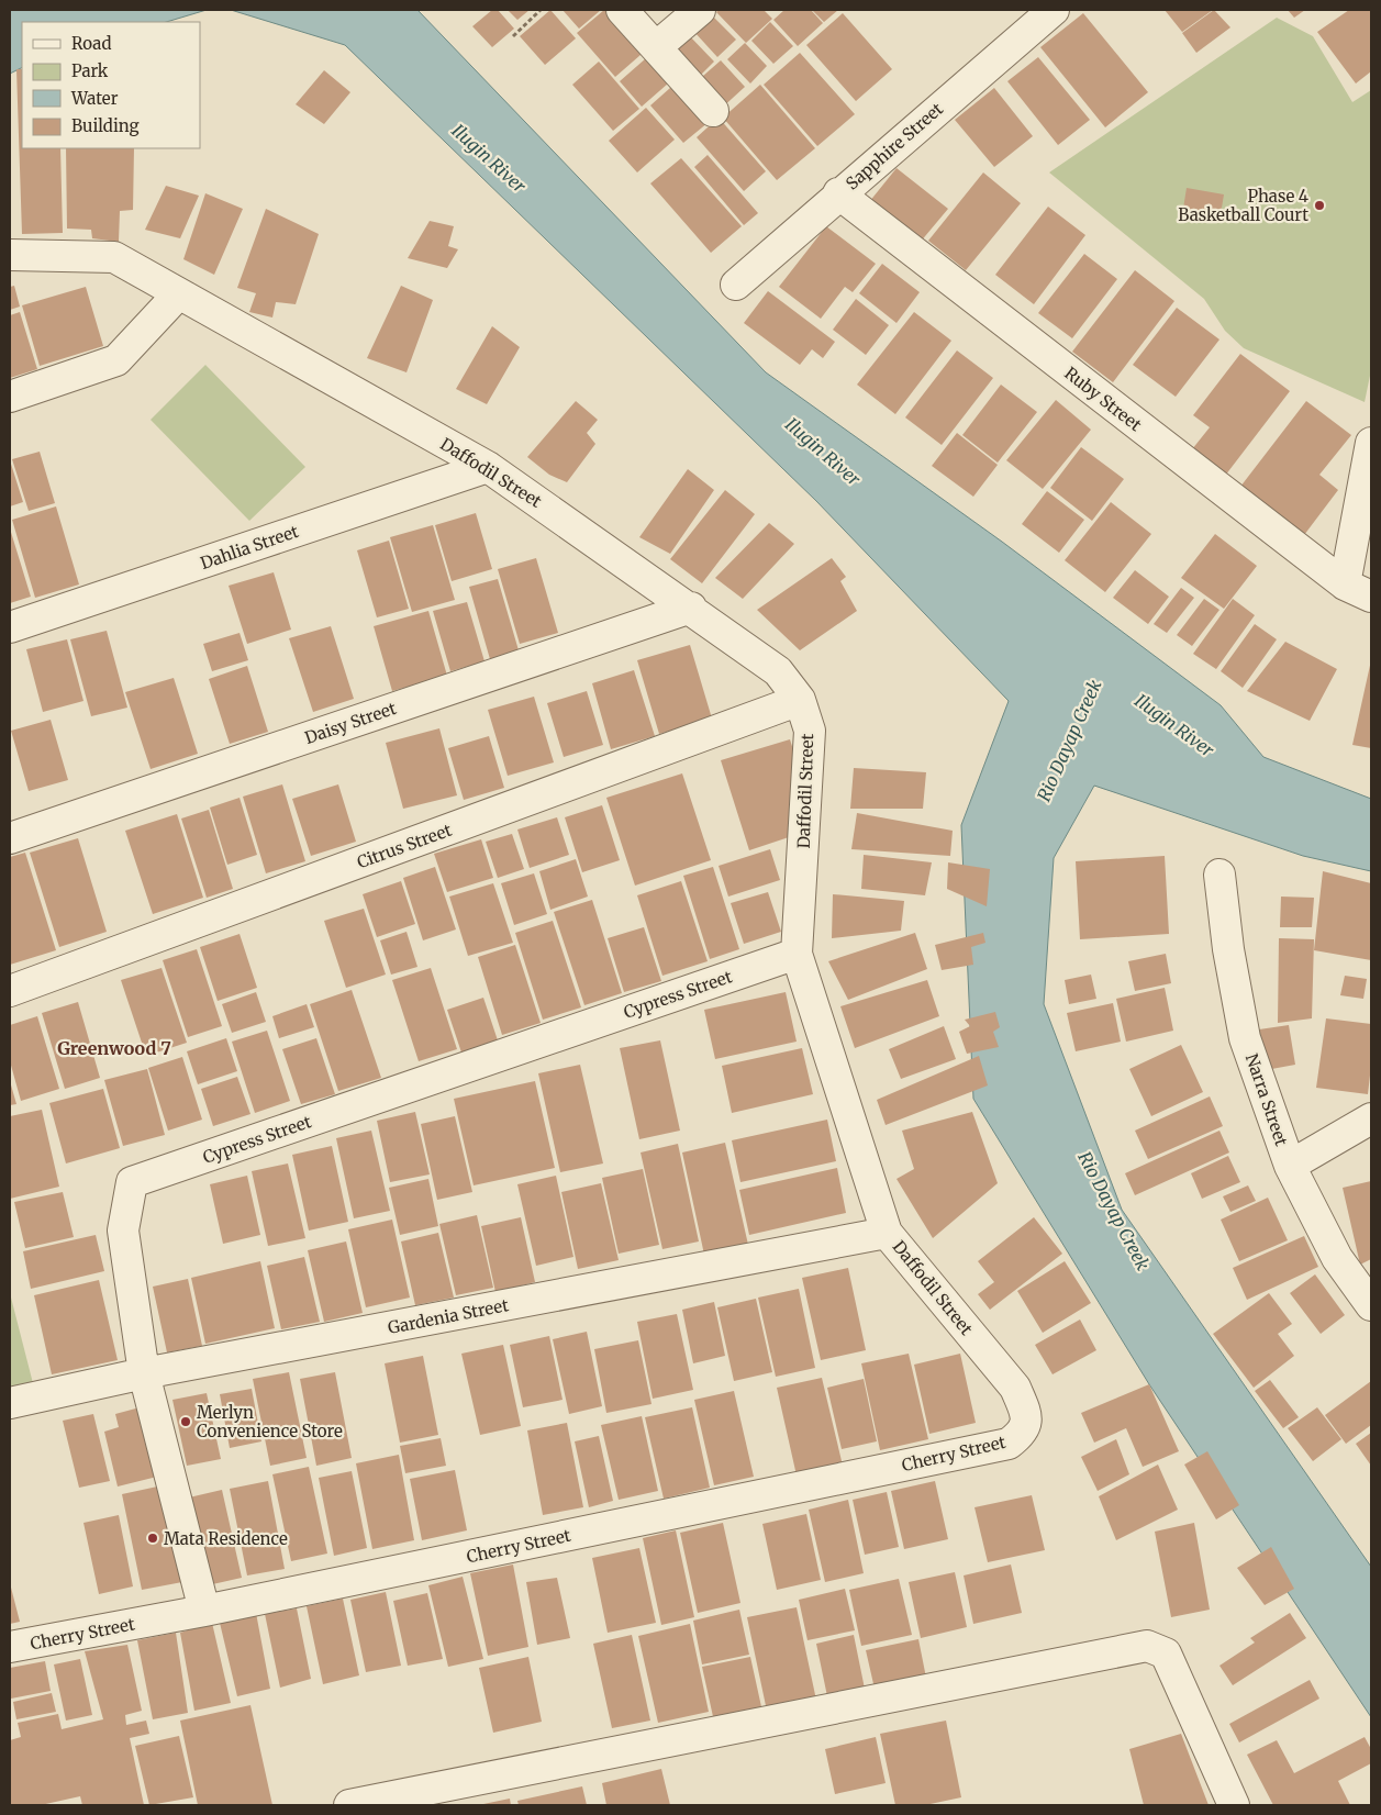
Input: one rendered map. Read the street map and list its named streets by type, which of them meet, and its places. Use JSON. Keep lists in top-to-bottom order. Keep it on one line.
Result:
{"streets":{"street":["Sapphire Street","Ruby Street","Daffodil Street","Dahlia Street","Daisy Street","Citrus Street","Cypress Street","Narra Street","Gardenia Street","Cherry Street"]},"crossings":[["Sapphire Street","Ruby Street"],["Daffodil Street","Dahlia Street"],["Daffodil Street","Daisy Street"],["Daffodil Street","Citrus Street"],["Daffodil Street","Cypress Street"],["Daffodil Street","Gardenia Street"],["Daffodil Street","Cherry Street"],["Cypress Street","Gardenia Street"],["Cypress Street","Cherry Street"]],"districts":["Greenwood 7"],"water":["Ilugin River","Rio Dayap Creek"],"places":["Phase 4 Basketball Court","Merlyn Convenience Store","Mata Residence"],"legend":["Road","Park","Water","Building"]}
